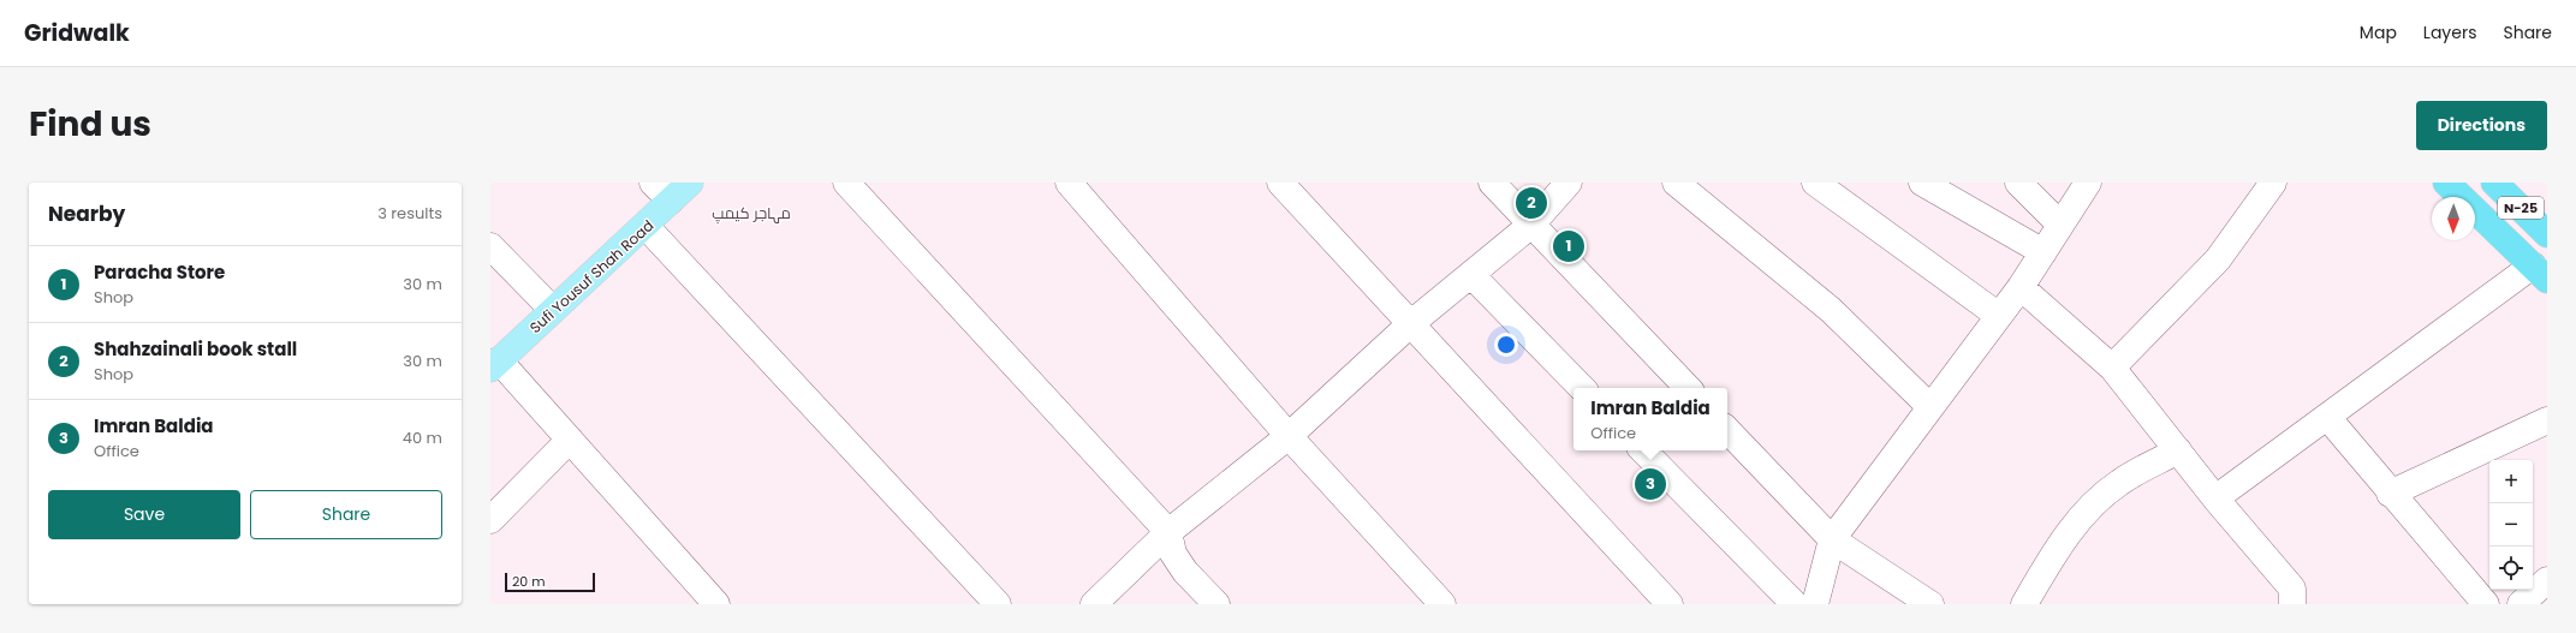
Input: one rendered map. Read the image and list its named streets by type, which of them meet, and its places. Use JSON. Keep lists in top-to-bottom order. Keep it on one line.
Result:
{"streets":{"highway":["N-25"],"main road":["Sufi Yousuf Shah Road"]},"districts":["مہاجر کیمپ"],"scale_bar":"20 m","north":"bottom","page":{"header":"Gridwalk","nav":["Map","Layers","Share"],"title":"Find us","buttons":["Directions",["Save","Share"]],"heading":["Nearby","3 results"],"pins":["2","1","3"],"list":[{"mark":"1","name":"Paracha Store","note":"Shop","value":"30 m"},{"mark":"2","name":"Shahzainali book stall","note":"Shop","value":"30 m"},{"mark":"3","name":"Imran Baldia","note":"Office","value":"40 m"}],"popup":["Imran Baldia","Office"],"map_buttons":["+","−"],"scale":"20 m"}}
